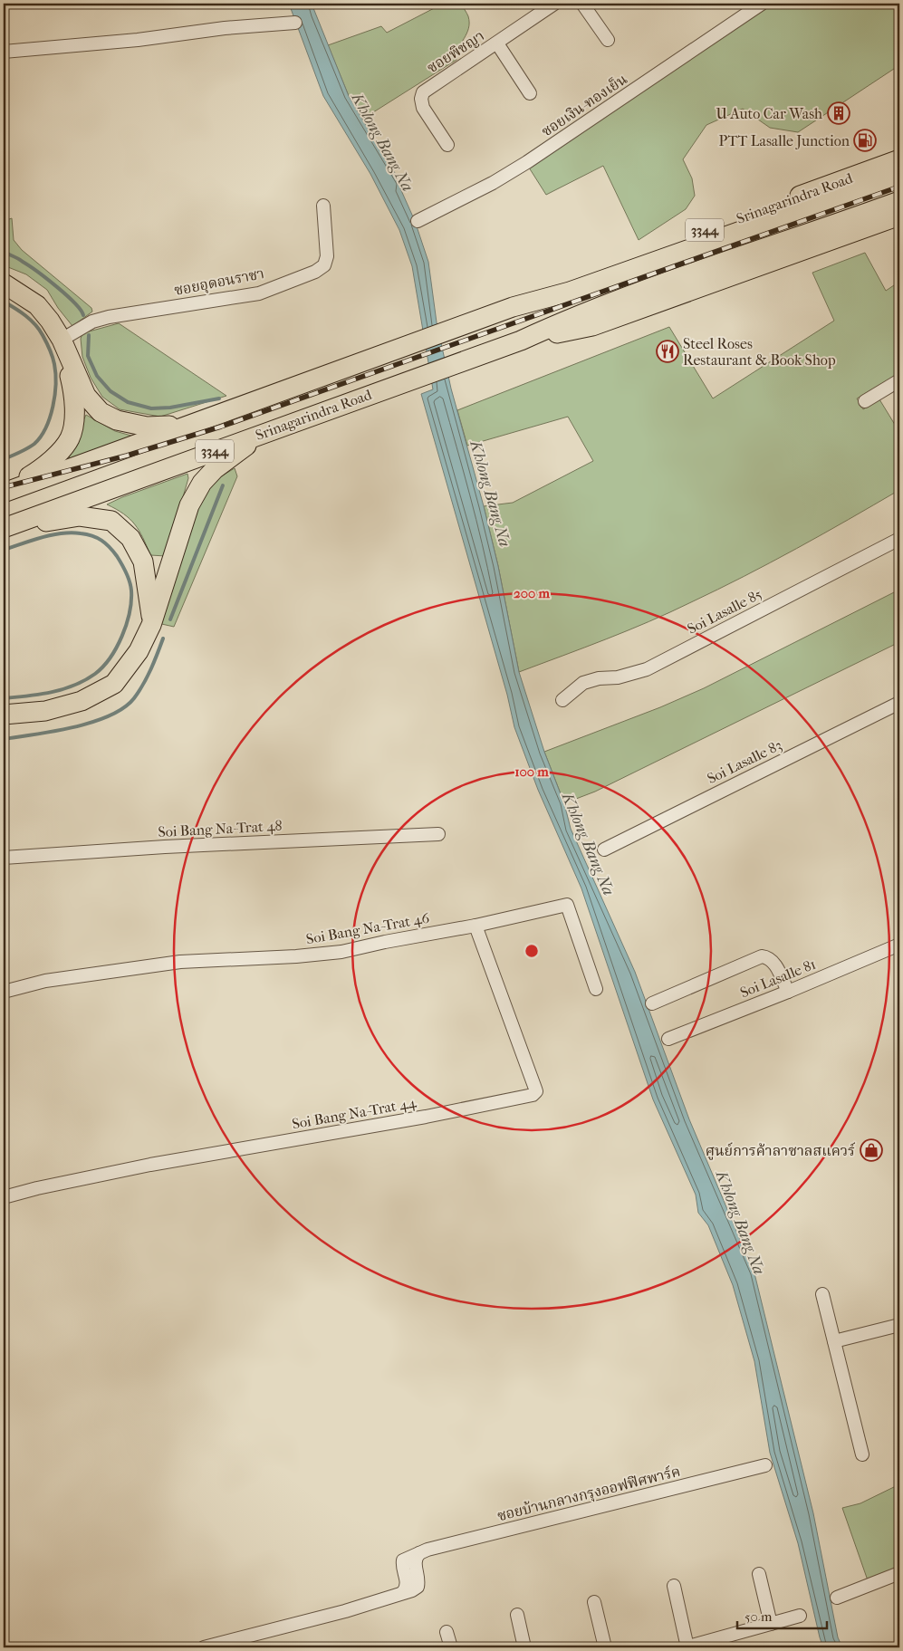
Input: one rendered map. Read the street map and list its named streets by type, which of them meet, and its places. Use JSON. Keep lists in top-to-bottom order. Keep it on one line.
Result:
{"streets":{"main road":["Srinagarindra Road","3344"],"street":["ซอยพิชญา","ซอยเงิน-ทองเย็น","ซอยอุดอนราชา","Soi Lasalle 85","Soi Lasalle 83","Soi Bang Na-Trat 48","Soi Bang Na-Trat 46","Soi Lasalle 81","Soi Bang Na-Trat 44","ซอยบ้านกลางกรุงออฟฟิศพาร์ค"]},"crossings":[["Soi Bang Na-Trat 46","Soi Bang Na-Trat 44"]],"water":["Khlong Bang Na"],"places":{"building":["U Auto Car Wash"],"fuel station":["PTT Lasalle Junction"],"restaurant":["Steel Roses Restaurant & Book Shop"],"shop":["ศูนย์การค้าลาซาลสแควร์"]},"scale_bar":"50 m","rings":["200 m","100 m"]}
